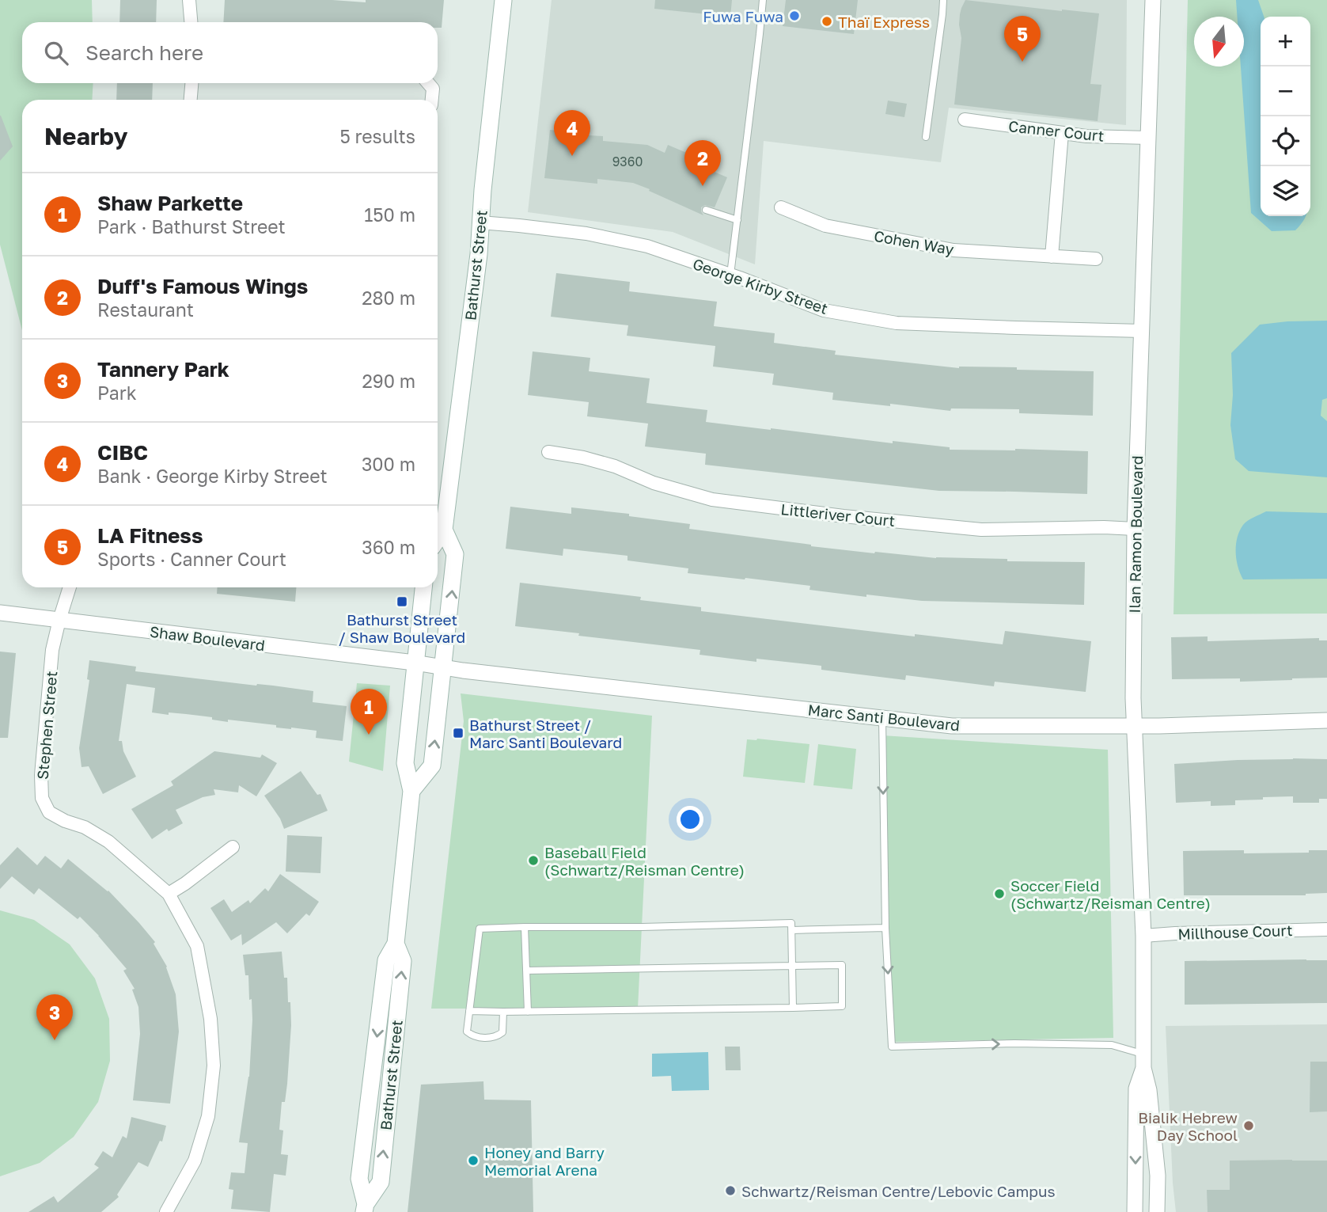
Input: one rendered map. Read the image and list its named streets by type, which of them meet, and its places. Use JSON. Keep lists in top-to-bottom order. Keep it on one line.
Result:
{"streets":{"main road":["Bathurst Street"],"street":["Canner Court","Cohen Way","George Kirby Street","Littleriver Court","Ilan Ramon Boulevard","Shaw Boulevard","Marc Santi Boulevard","Stephen Street","Millhouse Court"]},"crossings":[["Canner Court","Ilan Ramon Boulevard"],["Bathurst Street","George Kirby Street"],["Bathurst Street","Shaw Boulevard"],["George Kirby Street","Ilan Ramon Boulevard"],["Littleriver Court","Ilan Ramon Boulevard"],["Ilan Ramon Boulevard","Marc Santi Boulevard"],["Ilan Ramon Boulevard","Millhouse Court"],["Shaw Boulevard","Marc Santi Boulevard"],["Shaw Boulevard","Stephen Street"]],"places":{"other":["Fuwa Fuwa","Thaï Express","Baseball Field (Schwartz/Reisman Centre)","Soccer Field (Schwartz/Reisman Centre)","Bialik Hebrew Day School","Honey and Barry Memorial Arena","Schwartz/Reisman Centre/Lebovic Campus"],"transit":["Bathurst Street / Shaw Boulevard","Bathurst Street / Marc Santi Boulevard"]},"house_numbers":["9360"],"north":"bottom","page":{"pins":["5","4","2","1","3"],"map_buttons":["+","−"],"search":"Search here","heading":["Nearby","5 results"],"list":[{"mark":"1","name":"Shaw Parkette","note":"Park · Bathurst Street","value":"150 m"},{"mark":"2","name":"Duff's Famous Wings","note":"Restaurant","value":"280 m"},{"mark":"3","name":"Tannery Park","note":"Park","value":"290 m"},{"mark":"4","name":"CIBC","note":"Bank · George Kirby Street","value":"300 m"},{"mark":"5","name":"LA Fitness","note":"Sports · Canner Court","value":"360 m"}]}}
